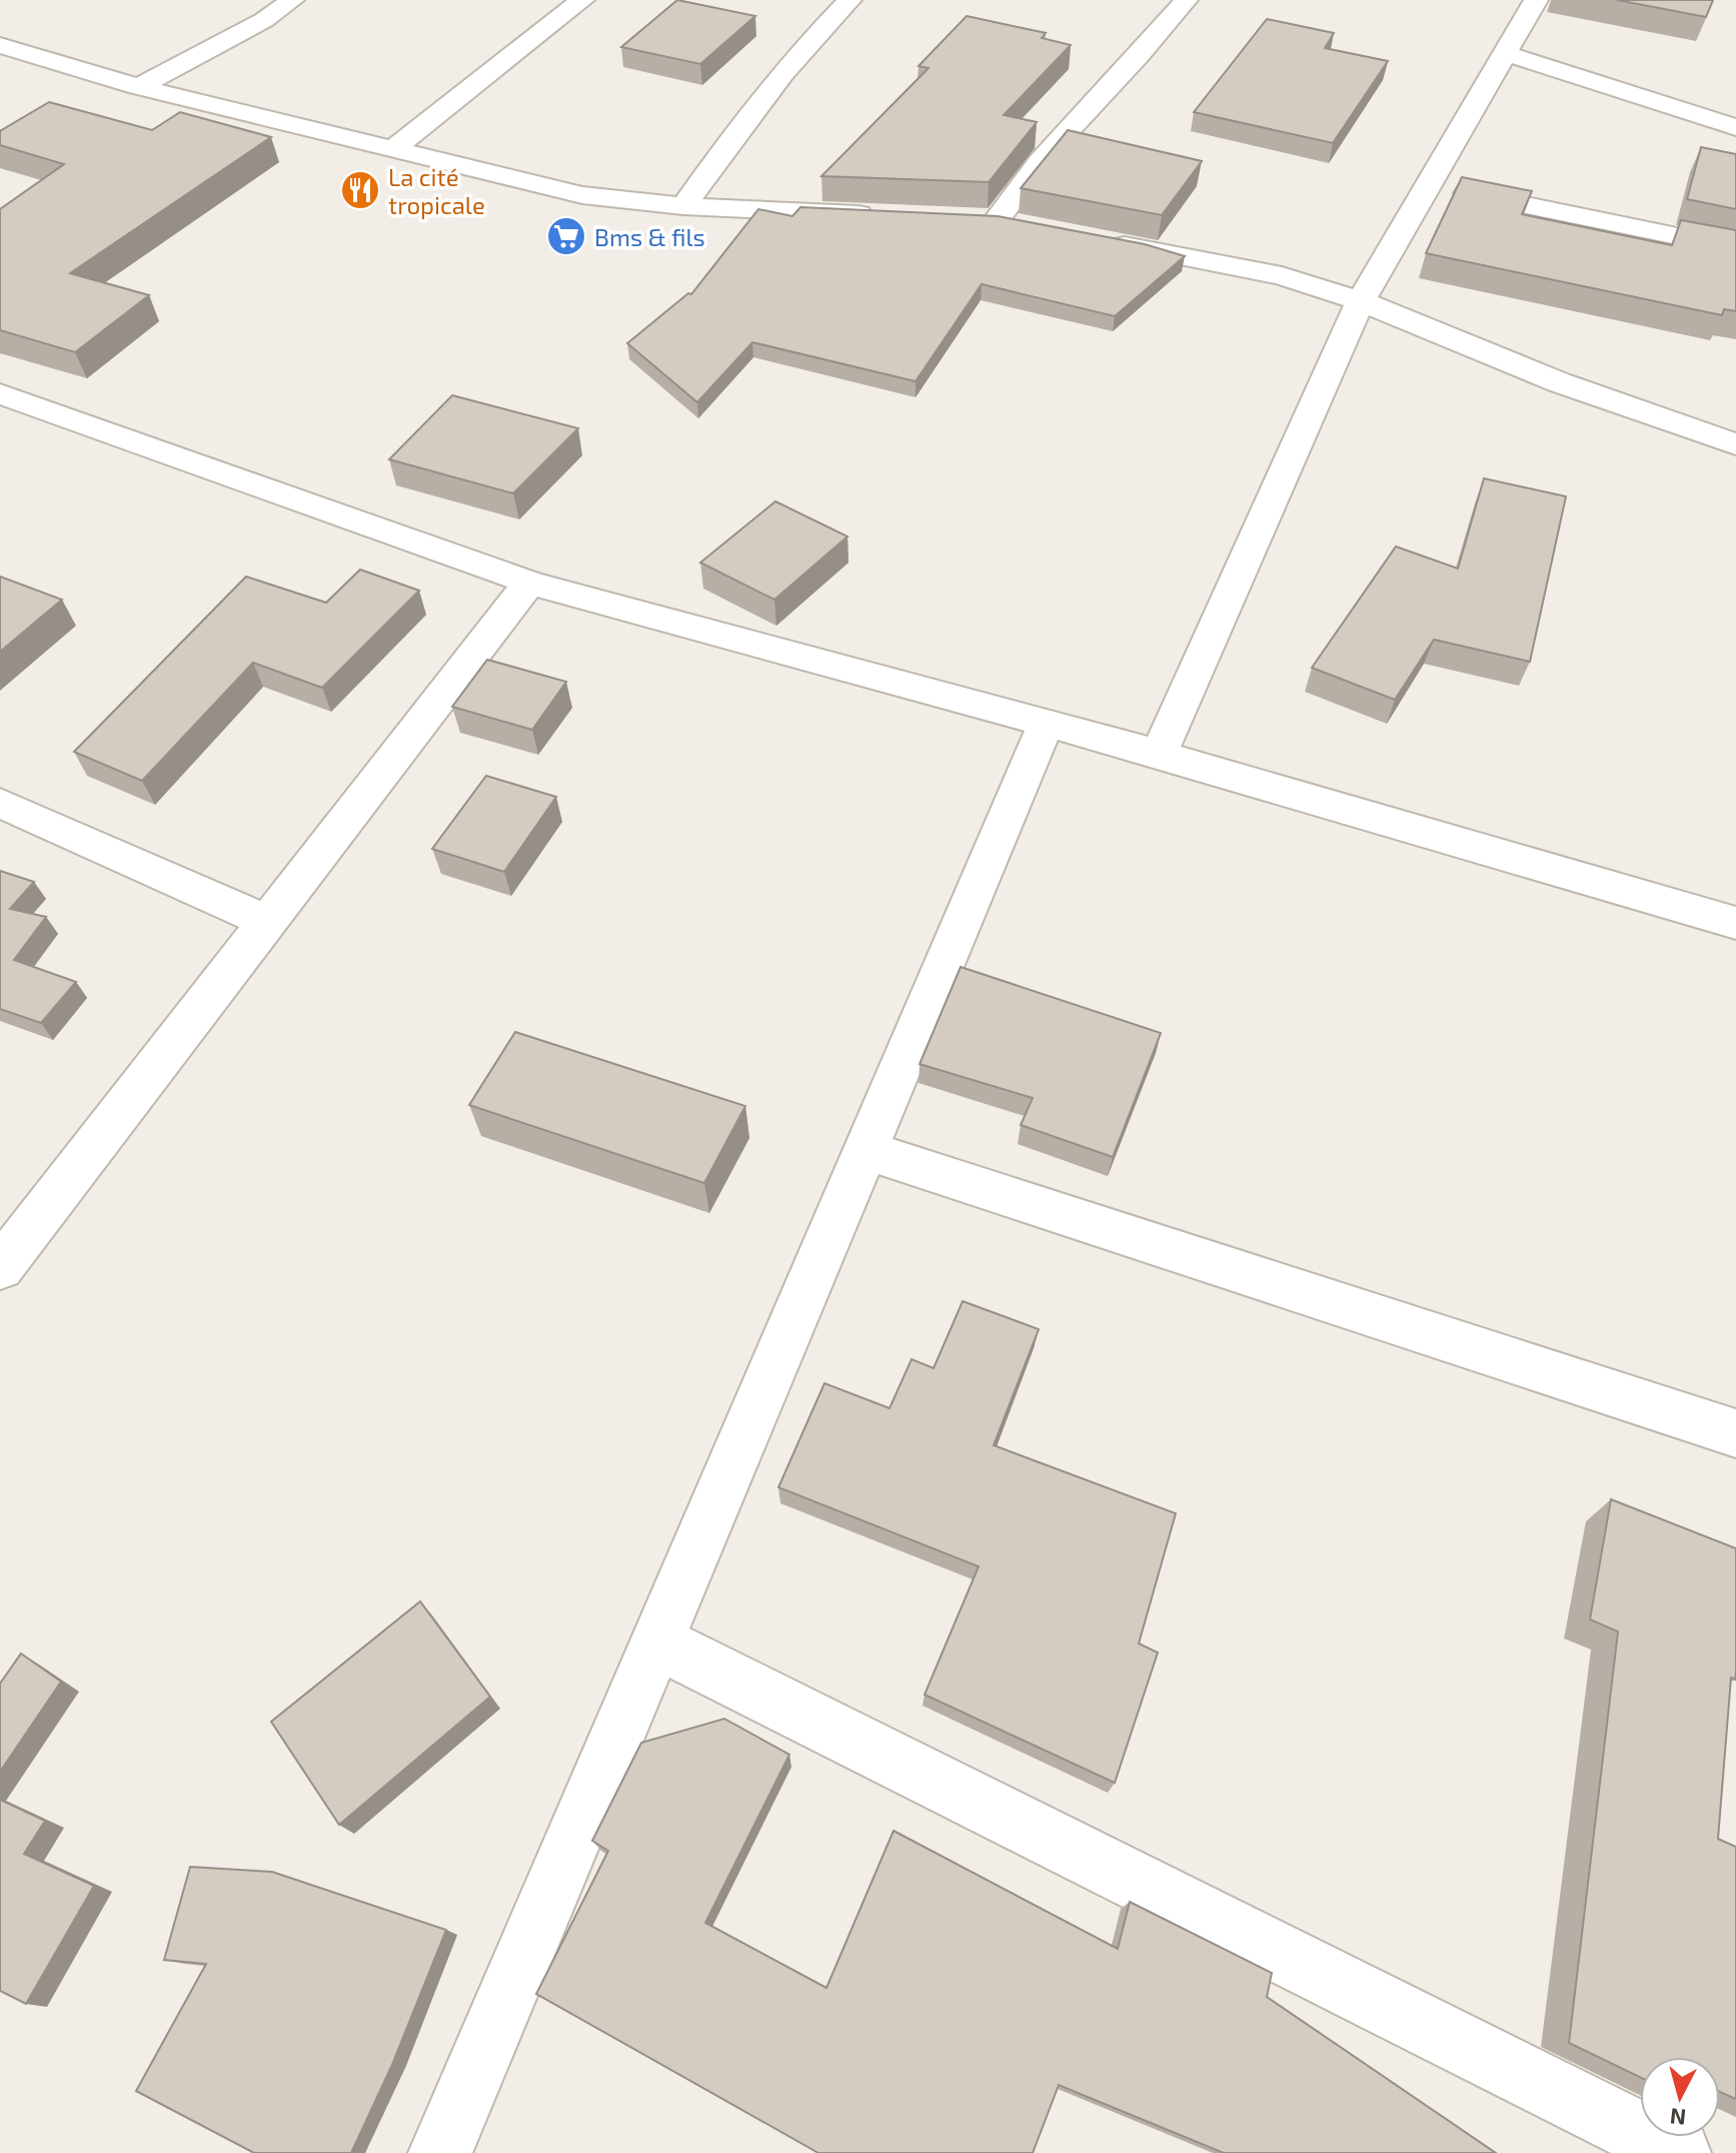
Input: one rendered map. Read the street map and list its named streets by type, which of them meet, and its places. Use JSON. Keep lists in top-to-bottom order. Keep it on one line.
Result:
{"places":{"restaurant":["La cité tropicale"],"supermarket":["Bms & fils"]},"north":"bottom"}
